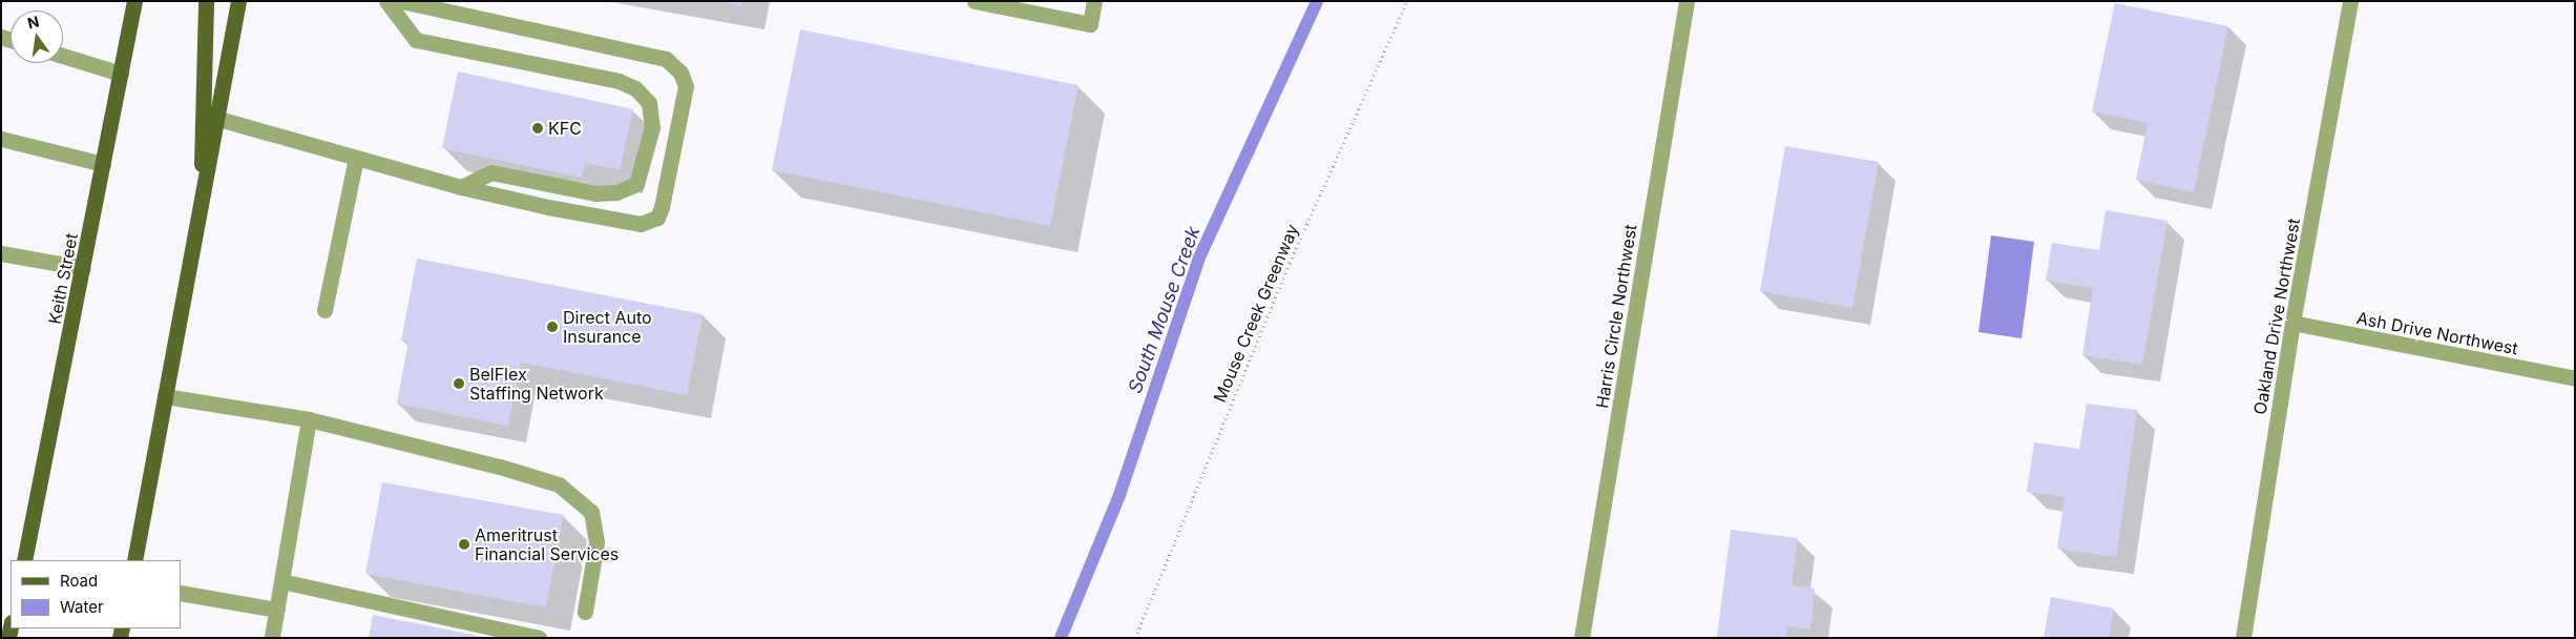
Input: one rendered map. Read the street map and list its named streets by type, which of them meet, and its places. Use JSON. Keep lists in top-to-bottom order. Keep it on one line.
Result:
{"streets":{"main road":["Keith Street"],"street":["Harris Circle Northwest","Oakland Drive Northwest","Ash Drive Northwest"],"path":["Mouse Creek Greenway"]},"crossings":[["Oakland Drive Northwest","Ash Drive Northwest"]],"water":["South Mouse Creek"],"places":["KFC","Direct Auto Insurance","BelFlex Staffing Network","Ameritrust Financial Services"],"legend":["Road","Water"],"north":"top"}
